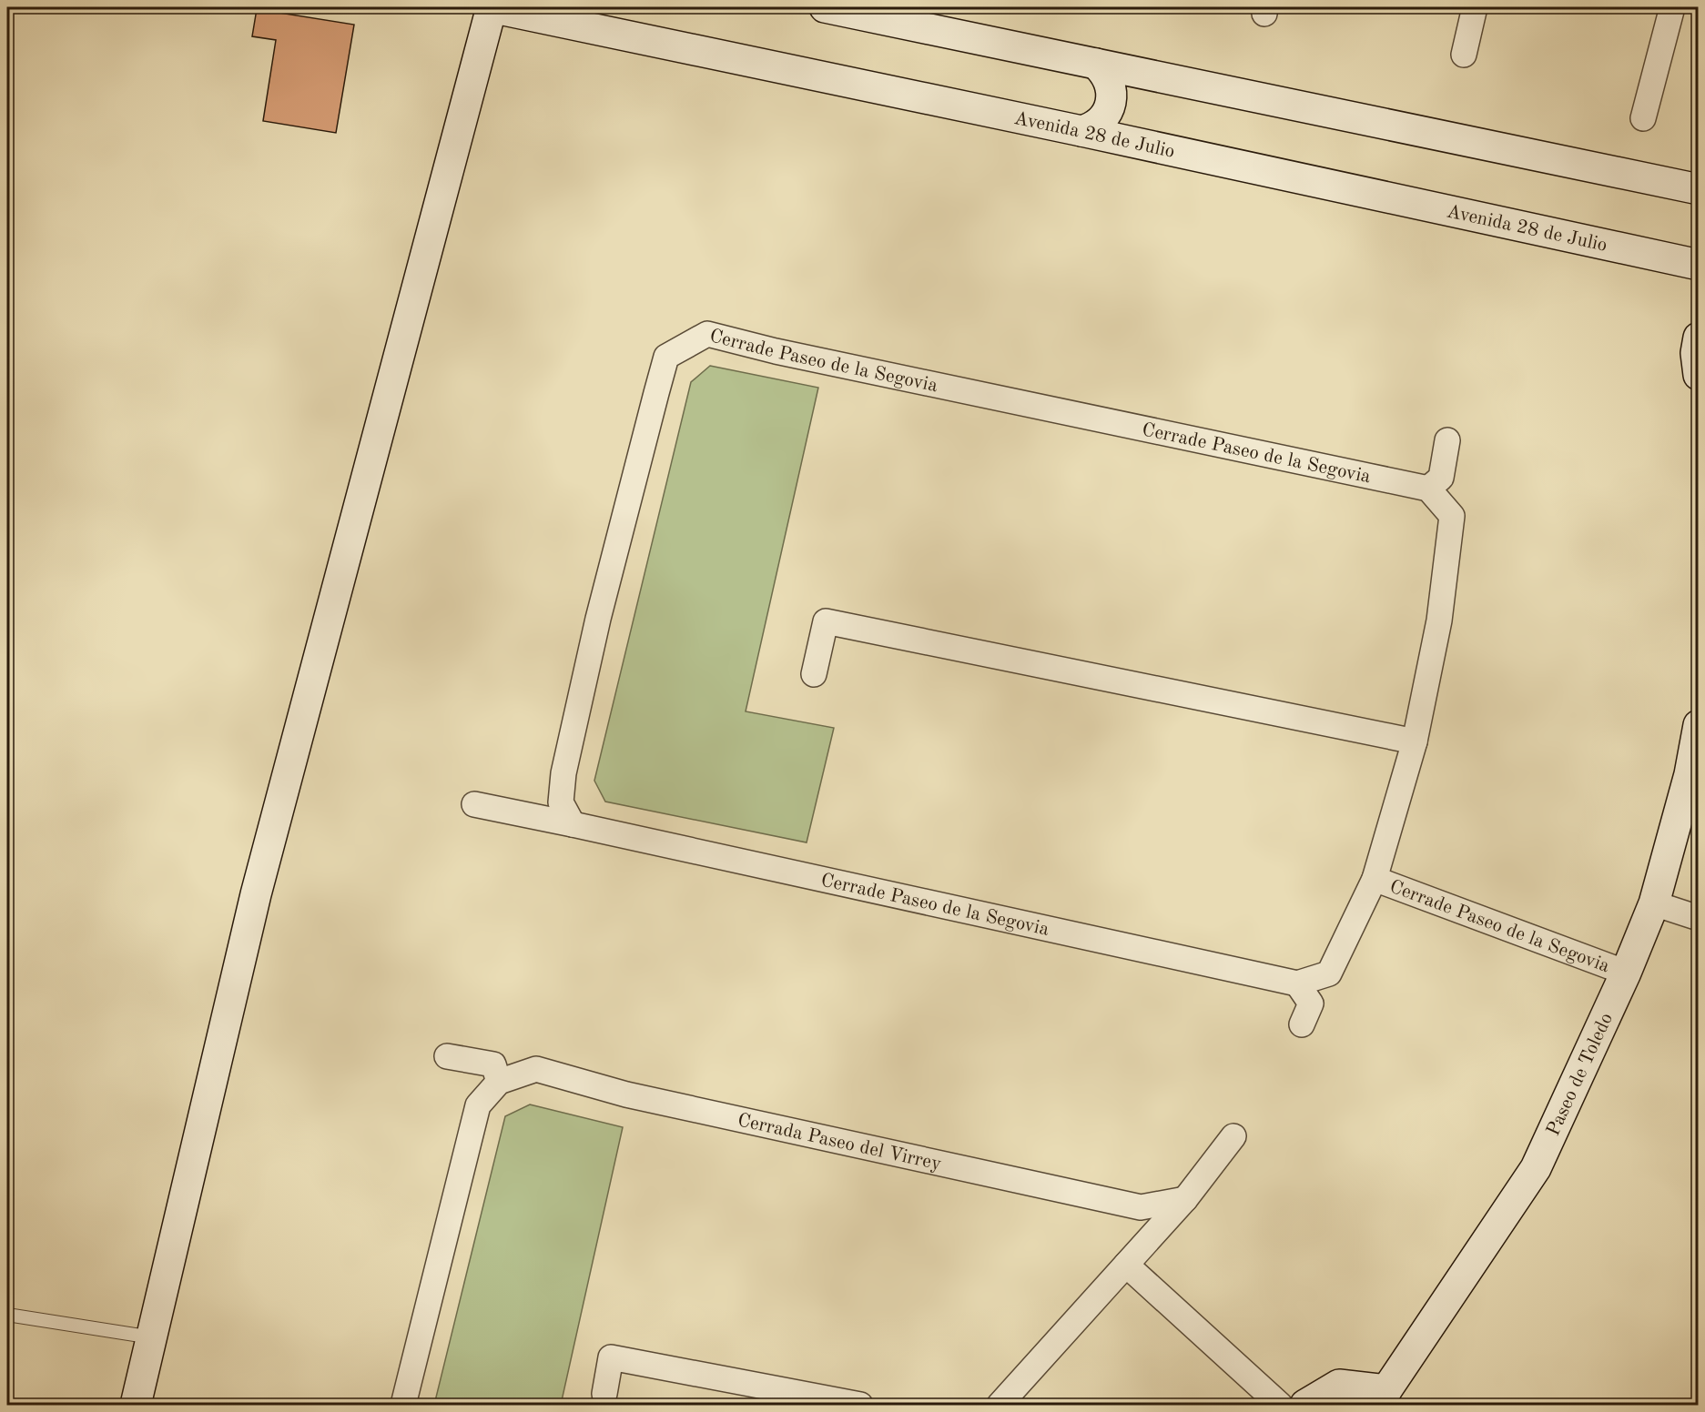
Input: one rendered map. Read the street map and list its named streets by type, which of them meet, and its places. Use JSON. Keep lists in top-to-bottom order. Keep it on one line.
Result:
{"streets":{"main road":["Avenida 28 de Julio","Paseo de Toledo"],"street":["Cerrade Paseo de la Segovia","Cerrada Paseo del Virrey"]},"crossings":[["Cerrade Paseo de la Segovia","Paseo de Toledo"]]}
